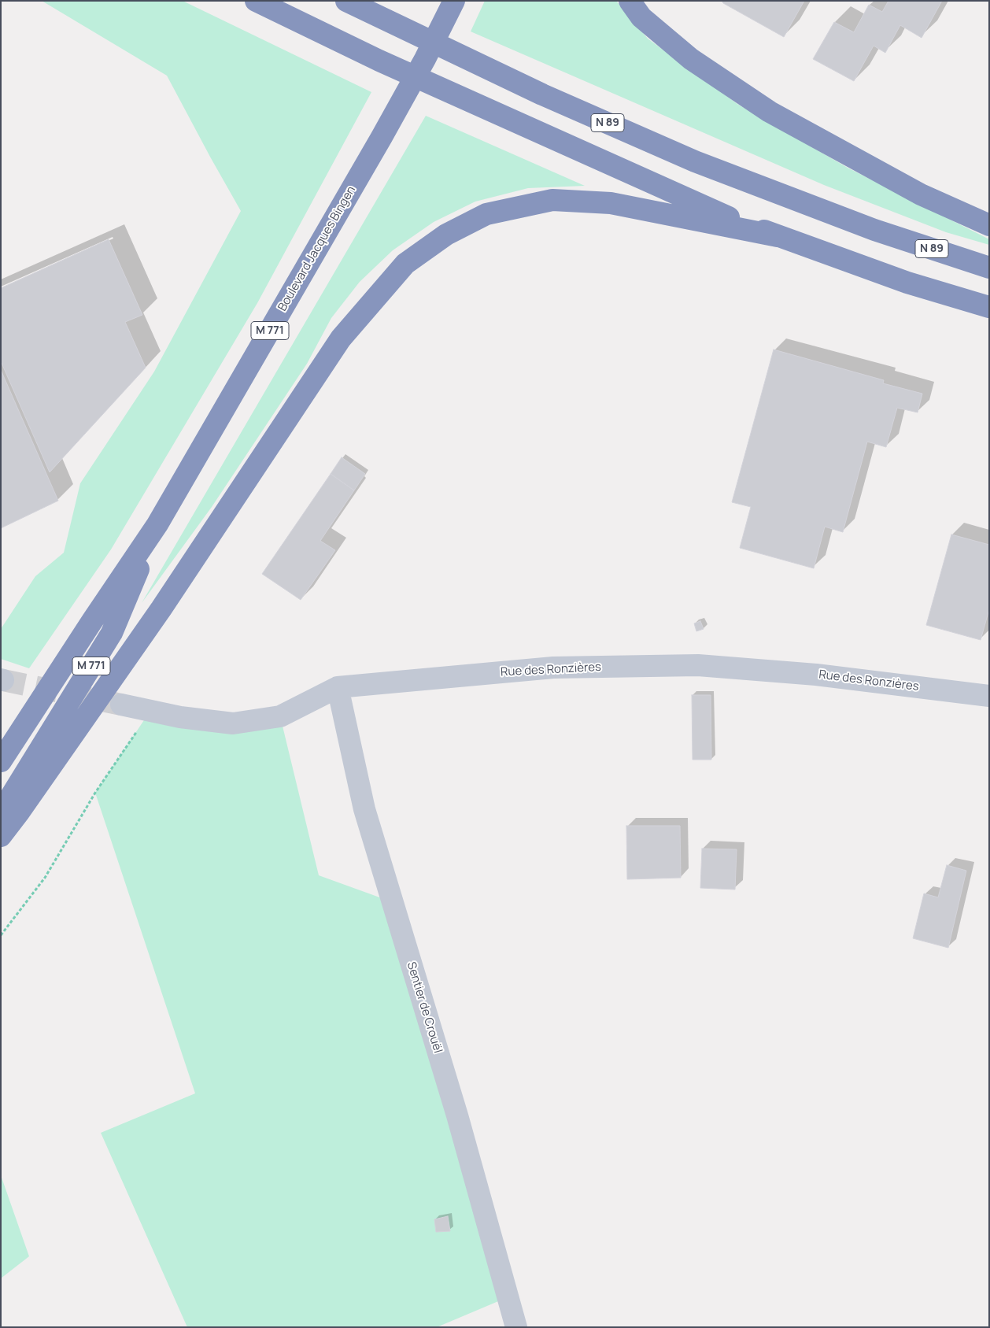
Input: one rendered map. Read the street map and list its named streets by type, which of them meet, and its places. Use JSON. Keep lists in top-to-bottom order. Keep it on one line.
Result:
{"streets":{"highway":["N 89","Boulevard Jacques Bingen","M 771"],"street":["Rue des Ronzières","Sentier de Crouël"]},"crossings":[["Rue des Ronzières","Sentier de Crouël"]]}
